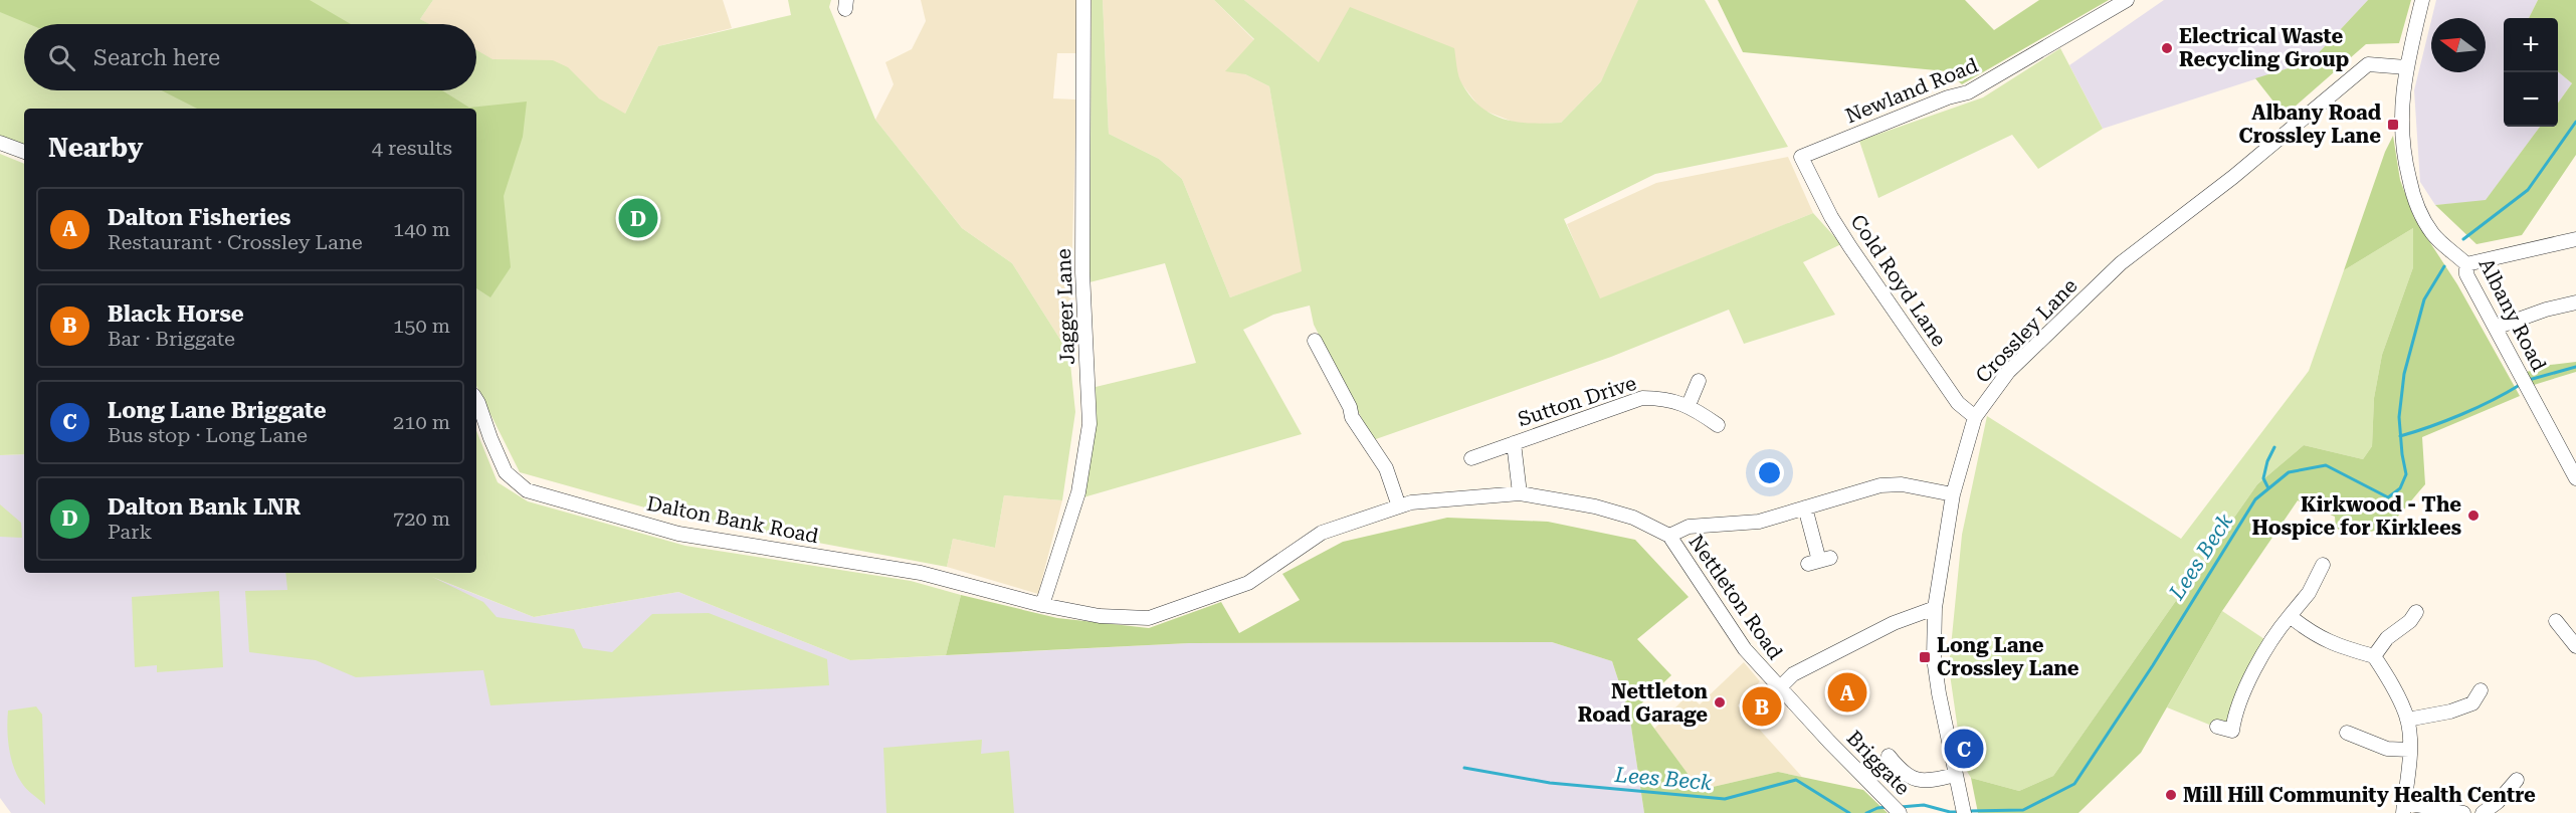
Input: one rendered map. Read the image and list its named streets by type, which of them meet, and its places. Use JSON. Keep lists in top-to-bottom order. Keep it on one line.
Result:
{"streets":{"street":["Newland Road","Cold Royd Lane","Jagger Lane","Albany Road","Crossley Lane","Sutton Drive","Dalton Bank Road","Nettleton Road","Briggate"]},"crossings":[["Newland Road","Cold Royd Lane"],["Cold Royd Lane","Crossley Lane"],["Jagger Lane","Dalton Bank Road"],["Jagger Lane","Nettleton Road"],["Albany Road","Crossley Lane"],["Sutton Drive","Nettleton Road"],["Dalton Bank Road","Nettleton Road"],["Nettleton Road","Briggate"]],"water":["Lees Beck"],"places":{"other":["Electrical Waste Recycling Group","Kirkwood - The Hospice for Kirklees","Nettleton Road Garage","Mill Hill Community Health Centre"],"transit":["Albany Road Crossley Lane","Long Lane Crossley Lane"]},"north":"left","page":{"map_buttons":["+","−"],"search":"Search here","heading":["Nearby","4 results"],"list":[{"mark":"A","name":"Dalton Fisheries","note":"Restaurant · Crossley Lane","value":"140 m"},{"mark":"B","name":"Black Horse","note":"Bar · Briggate","value":"150 m"},{"mark":"C","name":"Long Lane Briggate","note":"Bus stop · Long Lane","value":"210 m"},{"mark":"D","name":"Dalton Bank LNR","note":"Park","value":"720 m"}],"pins":["D","A","B","C"]}}
